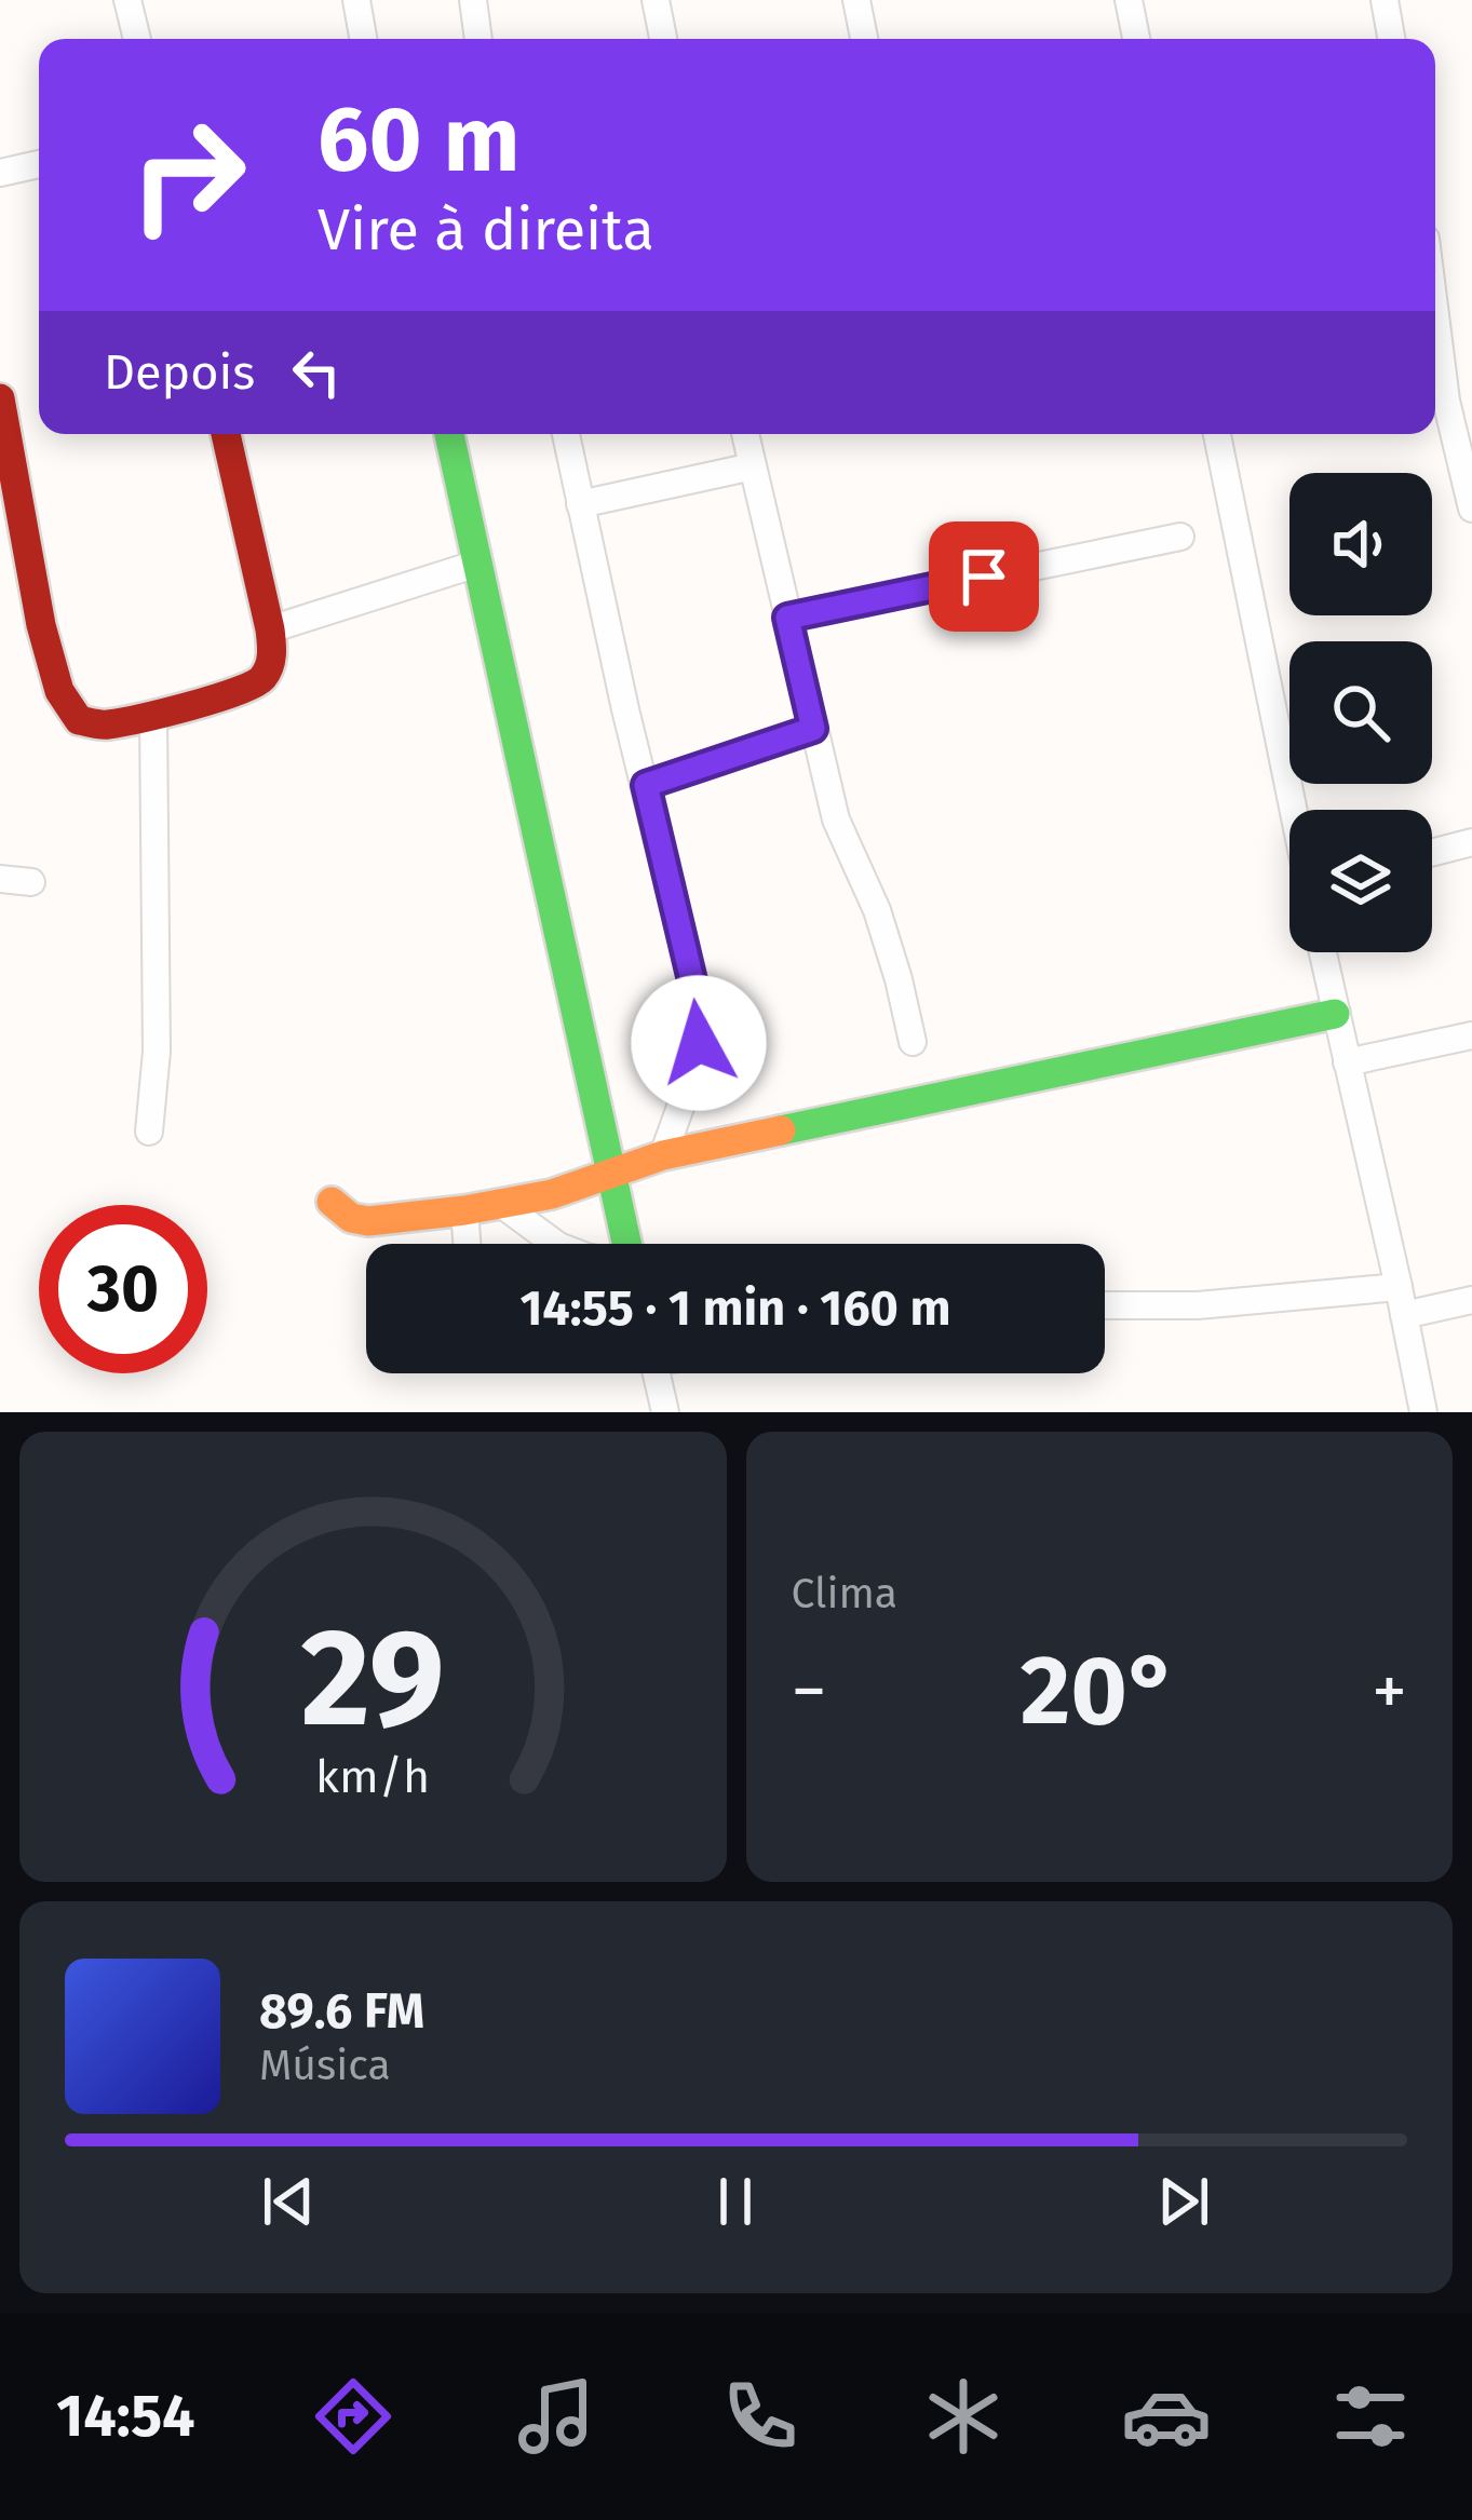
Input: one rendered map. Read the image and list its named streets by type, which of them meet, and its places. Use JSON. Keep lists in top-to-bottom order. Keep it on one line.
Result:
{"page":{"turn":["60 m","Vire à direita"],"then":"Depois","limit":"30","trip":"14:55 · 1 min · 160 m","tile":"Clima","heat":["−","20°","+"],"song":["89.6 FM","Música"],"tabs":"14:54","gauge":["29","km/h"]}}
